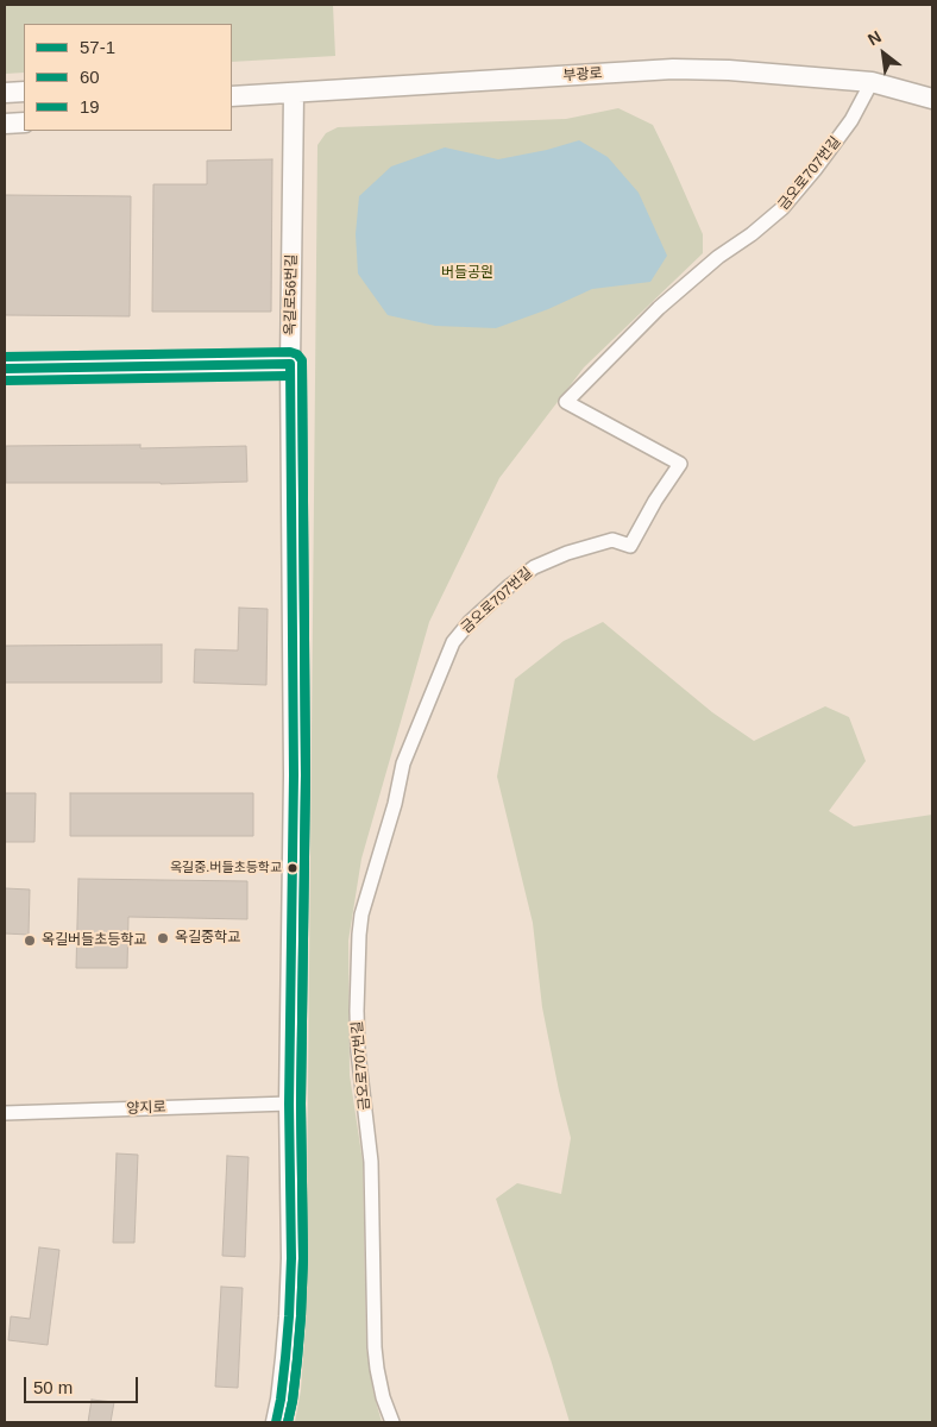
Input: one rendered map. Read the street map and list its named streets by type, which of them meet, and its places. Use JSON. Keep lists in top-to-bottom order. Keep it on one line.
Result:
{"streets":{"street":["부광로","금오로707번길","옥길로56번길","양지로"]},"crossings":[["부광로","금오로707번길"],["부광로","옥길로56번길"],["옥길로56번길","양지로"]],"parks":["버들공원"],"places":["옥길중.버들초등학교","옥길중학교","옥길버들초등학교"],"lines":["transit line 19","transit line 57-1","transit line 60"],"legend":["57-1","60","19"],"scale_bar":"50 m","north":"top left"}
